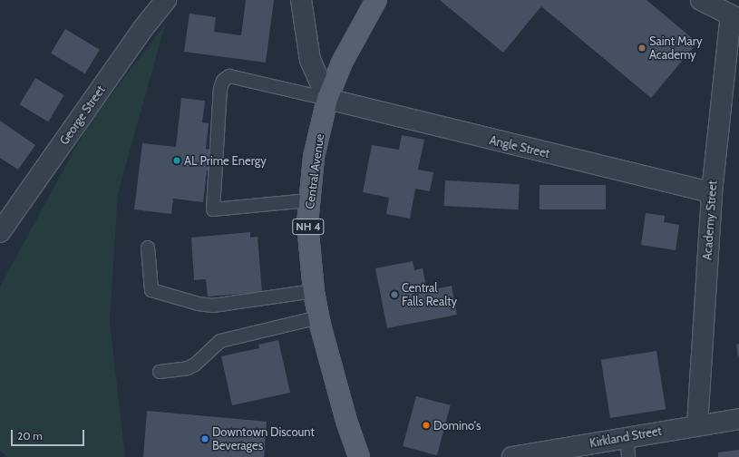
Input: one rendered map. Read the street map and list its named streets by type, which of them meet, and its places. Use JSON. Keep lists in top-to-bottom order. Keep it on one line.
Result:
{"streets":{"main road":["Central Avenue","NH 4"],"street":["George Street","Angle Street","Academy Street","Kirkland Street"]},"crossings":[["Angle Street","Central Avenue"],["Angle Street","Academy Street"],["Academy Street","Kirkland Street"]],"places":["Saint Mary Academy","AL Prime Energy","Central Falls Realty","Domino's","Downtown Discount Beverages"],"scale_bar":"20 m"}
